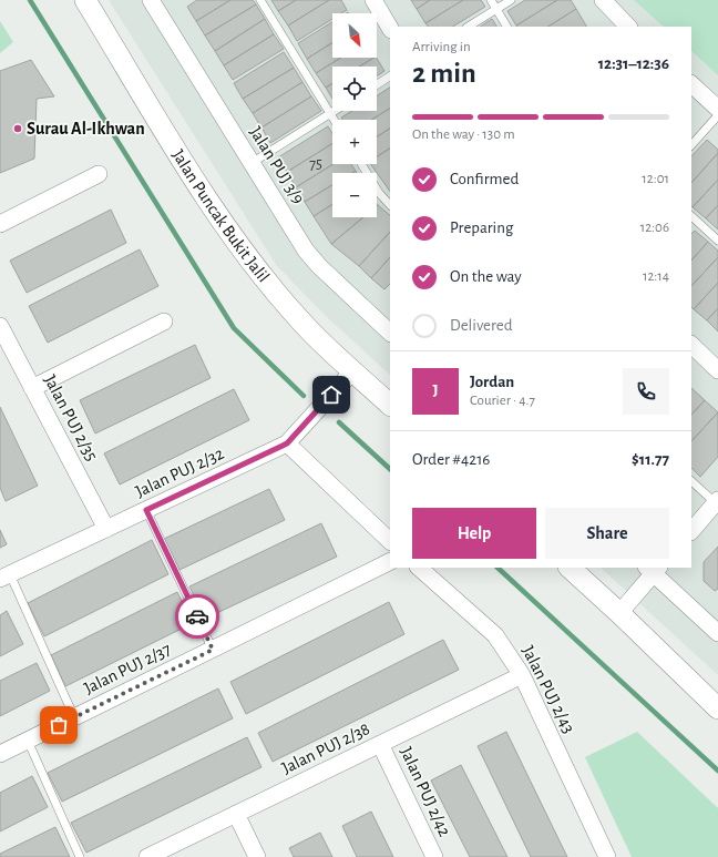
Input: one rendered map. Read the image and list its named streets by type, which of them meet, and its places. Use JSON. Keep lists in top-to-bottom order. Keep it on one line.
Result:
{"streets":{"street":["Jalan PUJ 3/9","Jalan Puncak Bukit Jalil","Jalan PUJ 2/35","Jalan PUJ 2/32","Jalan PUJ 2/37","Jalan PUJ 2/43","Jalan PUJ 2/38","Jalan PUJ 2/42"]},"crossings":[["Jalan Puncak Bukit Jalil","Jalan PUJ 2/32"],["Jalan PUJ 2/35","Jalan PUJ 2/32"],["Jalan PUJ 2/43","Jalan PUJ 2/38"],["Jalan PUJ 2/38","Jalan PUJ 2/42"]],"places":["Surau Al-Ikhwan"],"house_numbers":["75"],"north":"bottom right","page":{"map_buttons":["+","−"],"heading":["2 min","Arriving in","12:31–12:36"],"panel":["Jordan","Courier · 4.7","Order #4216","$11.77"],"bar":"On the way · 130 m","list":[["Confirmed","12:01"],["Preparing","12:06"],["On the way","12:14"],"Delivered"],"round":"J","buttons":["Help","Share"]}}
